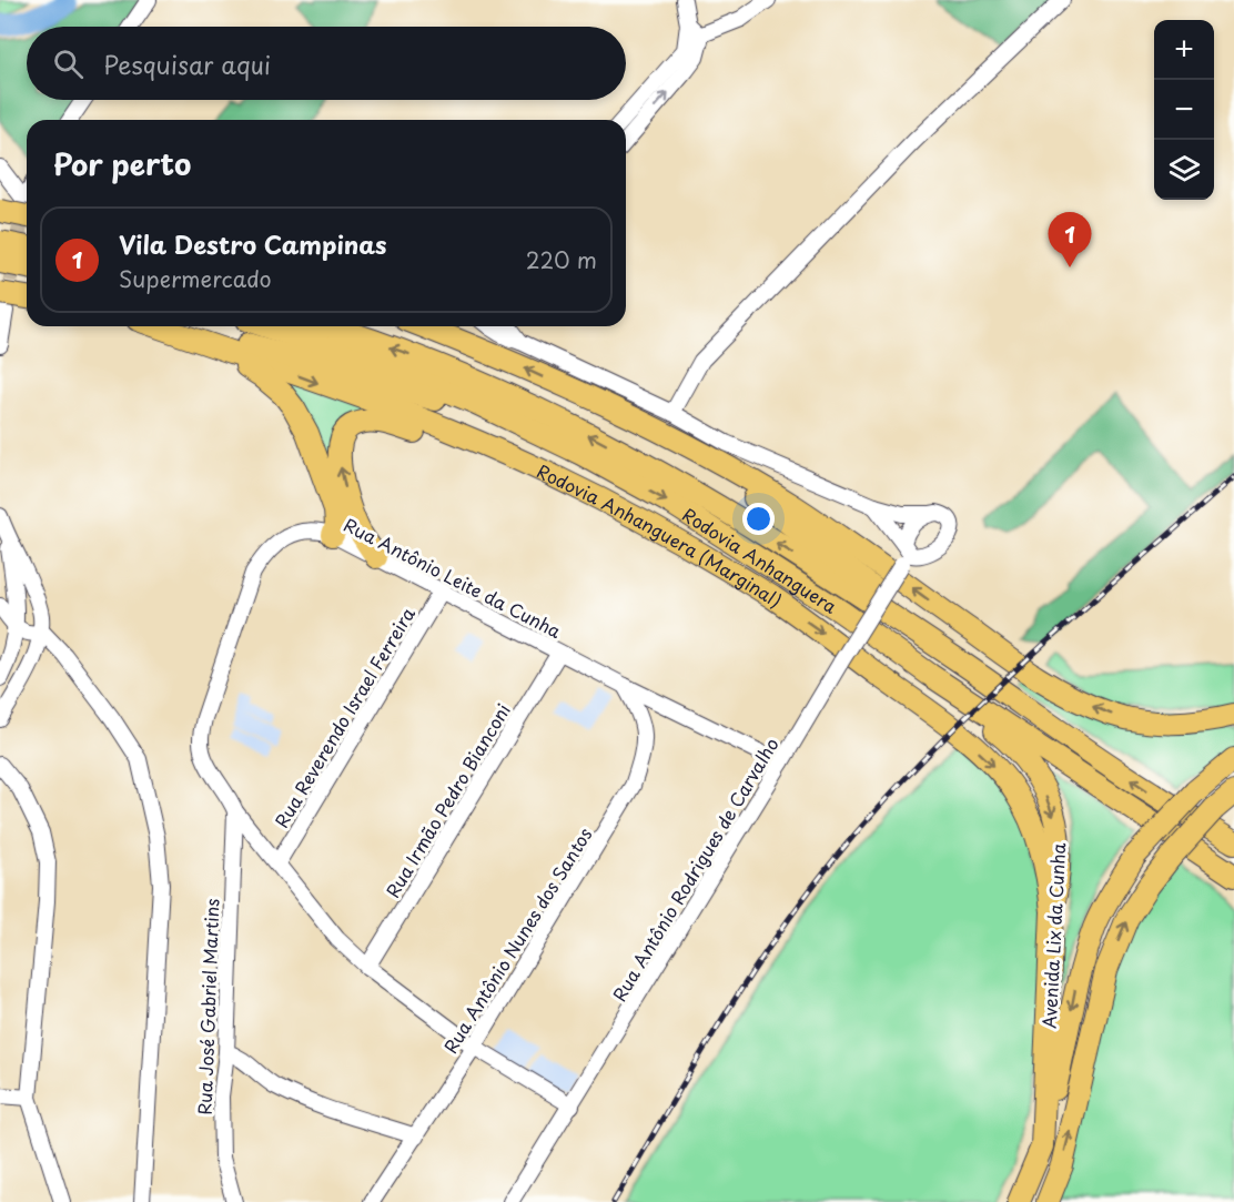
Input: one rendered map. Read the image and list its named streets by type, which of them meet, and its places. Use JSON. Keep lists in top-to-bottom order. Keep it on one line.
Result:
{"streets":{"highway":["Rodovia Anhanguera (Marginal)","Rodovia Anhanguera","Avenida Lix da Cunha"],"street":["Rua Antônio Leite da Cunha","Rua Reverendo Israel Ferreira","Rua Irmão Pedro Bianconi","Rua Antônio Rodrigues de Carvalho","Rua Antônio Nunes dos Santos","Rua José Gabriel Martins"]},"crossings":[["Rodovia Anhanguera (Marginal)","Avenida Lix da Cunha"],["Rodovia Anhanguera","Avenida Lix da Cunha"],["Rua Antônio Leite da Cunha","Rua Reverendo Israel Ferreira"],["Rua Antônio Leite da Cunha","Rua Irmão Pedro Bianconi"],["Rua Antônio Leite da Cunha","Rua Antônio Rodrigues de Carvalho"],["Rua Antônio Leite da Cunha","Rua Antônio Nunes dos Santos"],["Rua Antônio Leite da Cunha","Rua José Gabriel Martins"]],"one_way":["Avenida Lix da Cunha"],"page":{"map_buttons":["+","−"],"search":"Pesquisar aqui","heading":"Por perto","list":[{"mark":"1","name":"Vila Destro Campinas","note":"Supermercado","value":"220 m"}],"pins":"1"}}
